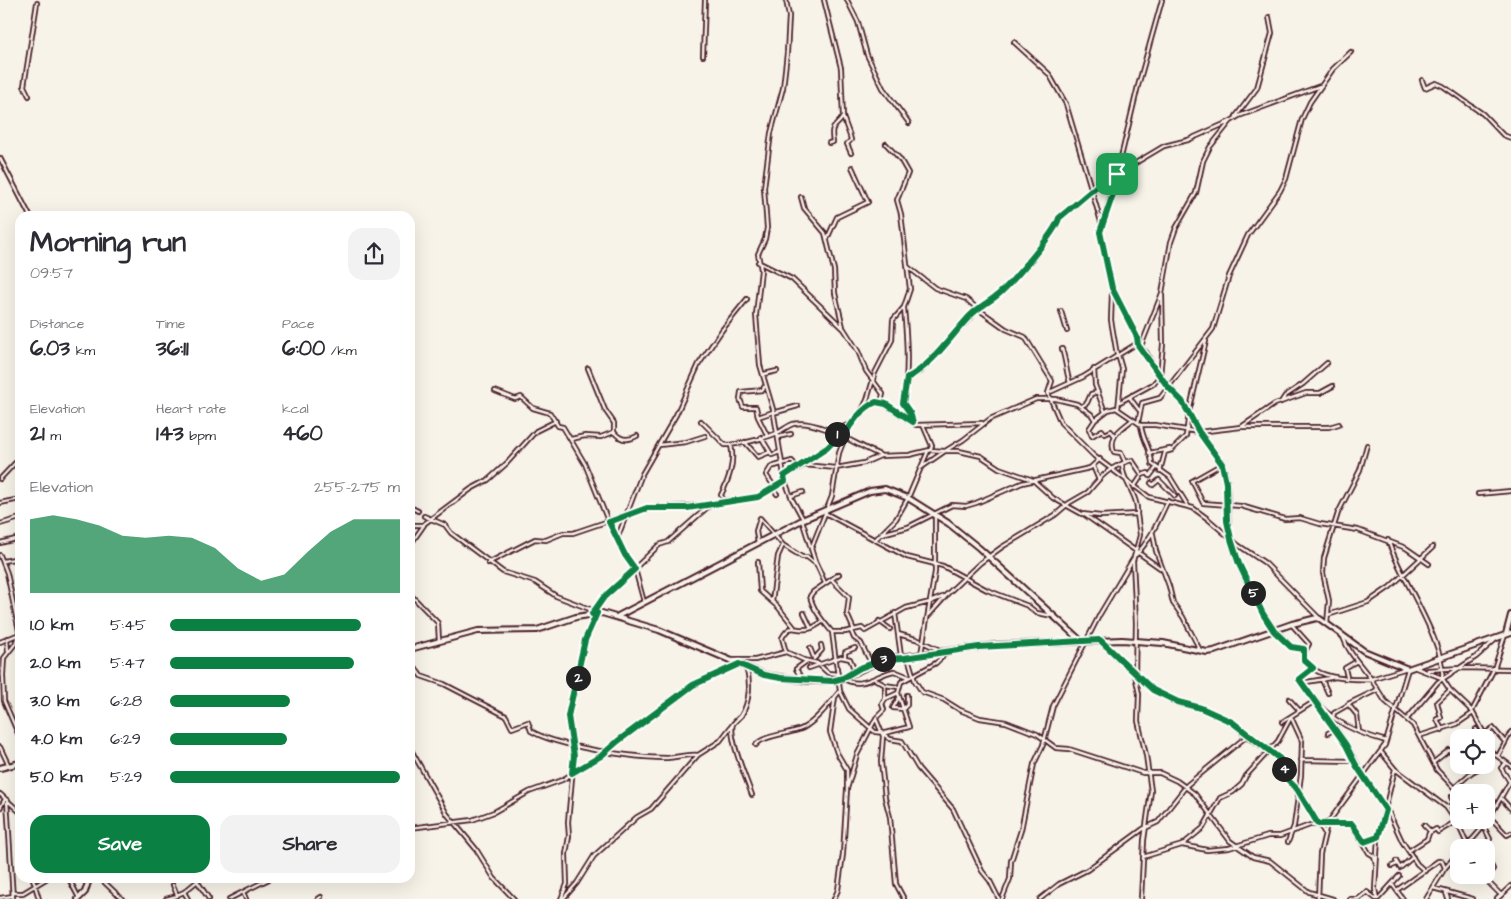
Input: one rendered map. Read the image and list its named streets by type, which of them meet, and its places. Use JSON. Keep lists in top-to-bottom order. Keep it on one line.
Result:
{"page":{"heading":["Morning run","09:57"],"stats":[["Distance","6.03 km"],["Time","36:11"],["Pace","6:00 /km"],["Elevation","21 m"],["Heart rate","143 bpm"],["kcal","460"]],"pins":["1","5","3","2","4"],"chart":["Elevation","255–275 m"],"list":[{"name":"1.0 km","note":"5:45"},{"name":"2.0 km","note":"5:47"},{"name":"3.0 km","note":"6:28"},{"name":"4.0 km","note":"6:29"},{"name":"5.0 km","note":"5:29"}],"map_buttons":["+","−"],"buttons":["Save","Share"]}}
